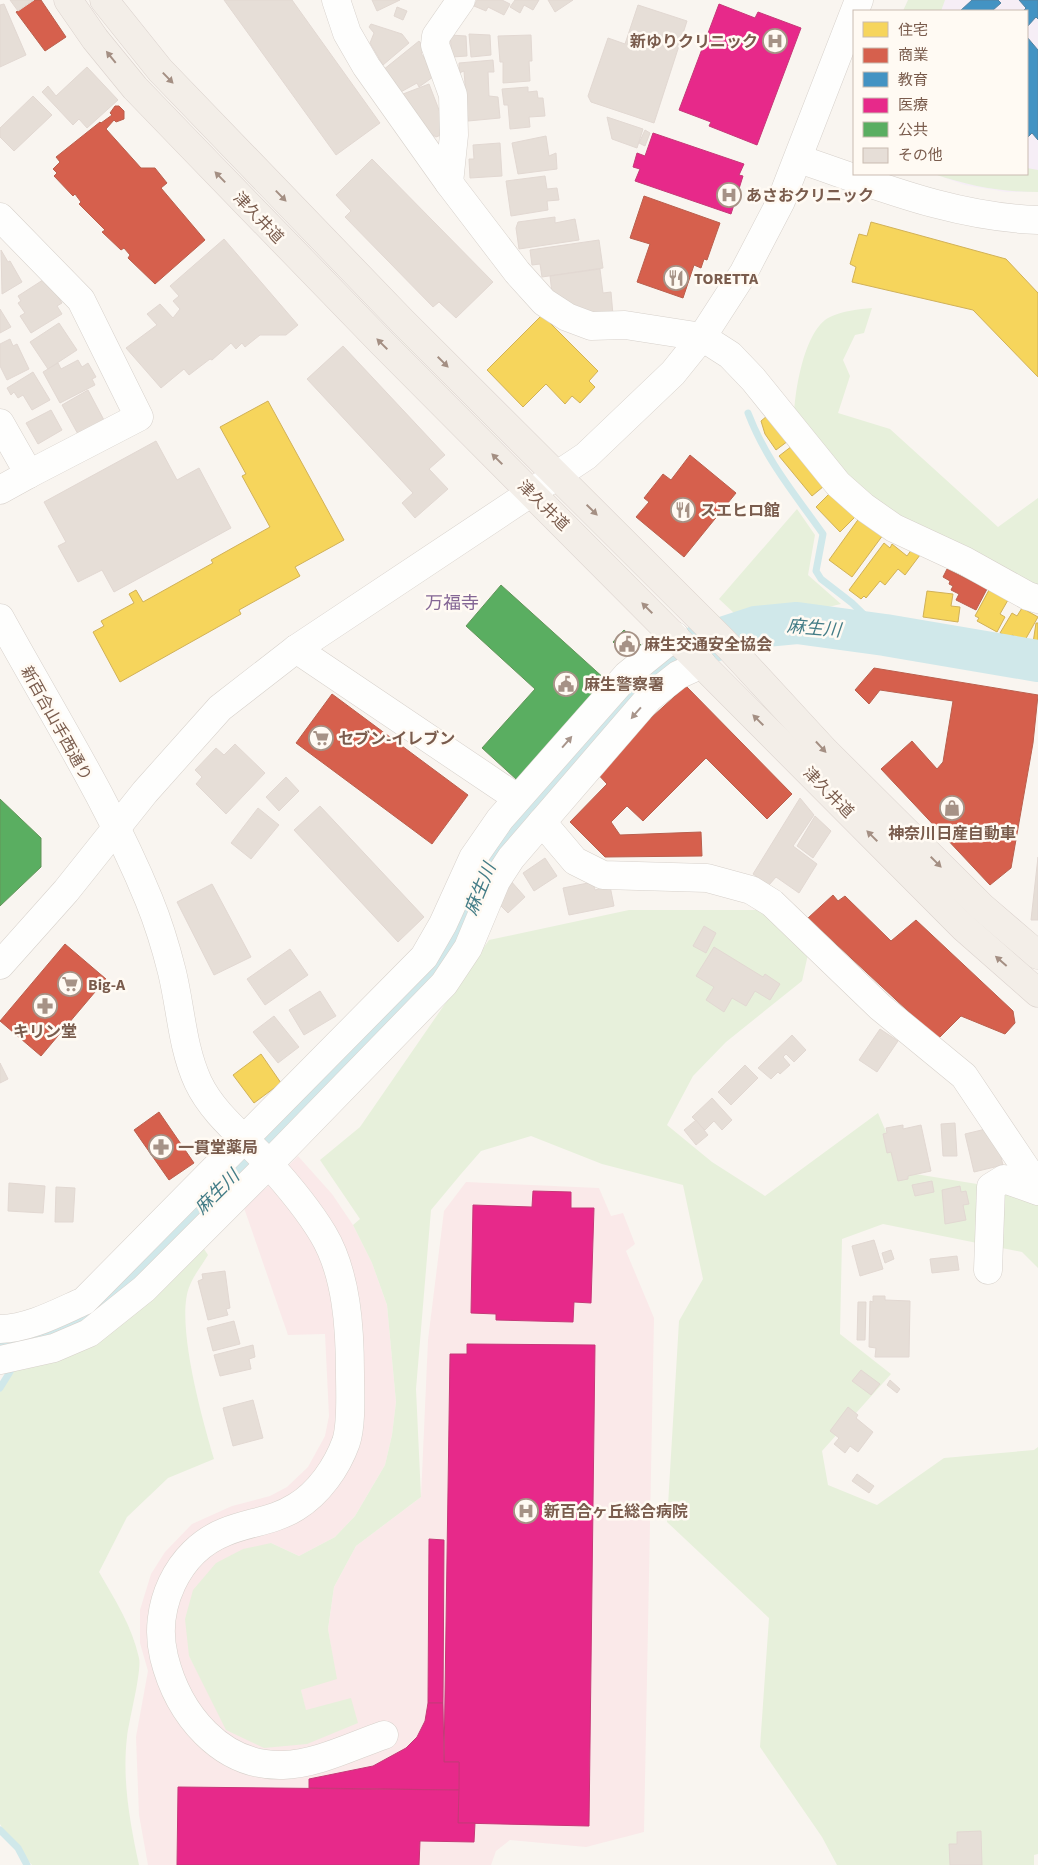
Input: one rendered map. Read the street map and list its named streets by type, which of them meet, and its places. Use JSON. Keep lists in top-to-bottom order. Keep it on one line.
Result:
{"streets":{"main road":["津久井道"],"street":["新百合山手西通り"]},"districts":["万福寺"],"water":["麻生川"],"places":{"hospital":["新ゆりクリニック","あさおクリニック","新百合ヶ丘総合病院"],"restaurant":["TORETTA","スエヒロ館"],"public building":["麻生交通安全協会","麻生警察署"],"supermarket":["セブン-イレブン","Big-A"],"shop":["神奈川日産自動車"],"pharmacy":["キリン堂","一貫堂薬局"]},"legend":["住宅","商業","教育","医療","公共","その他"]}
